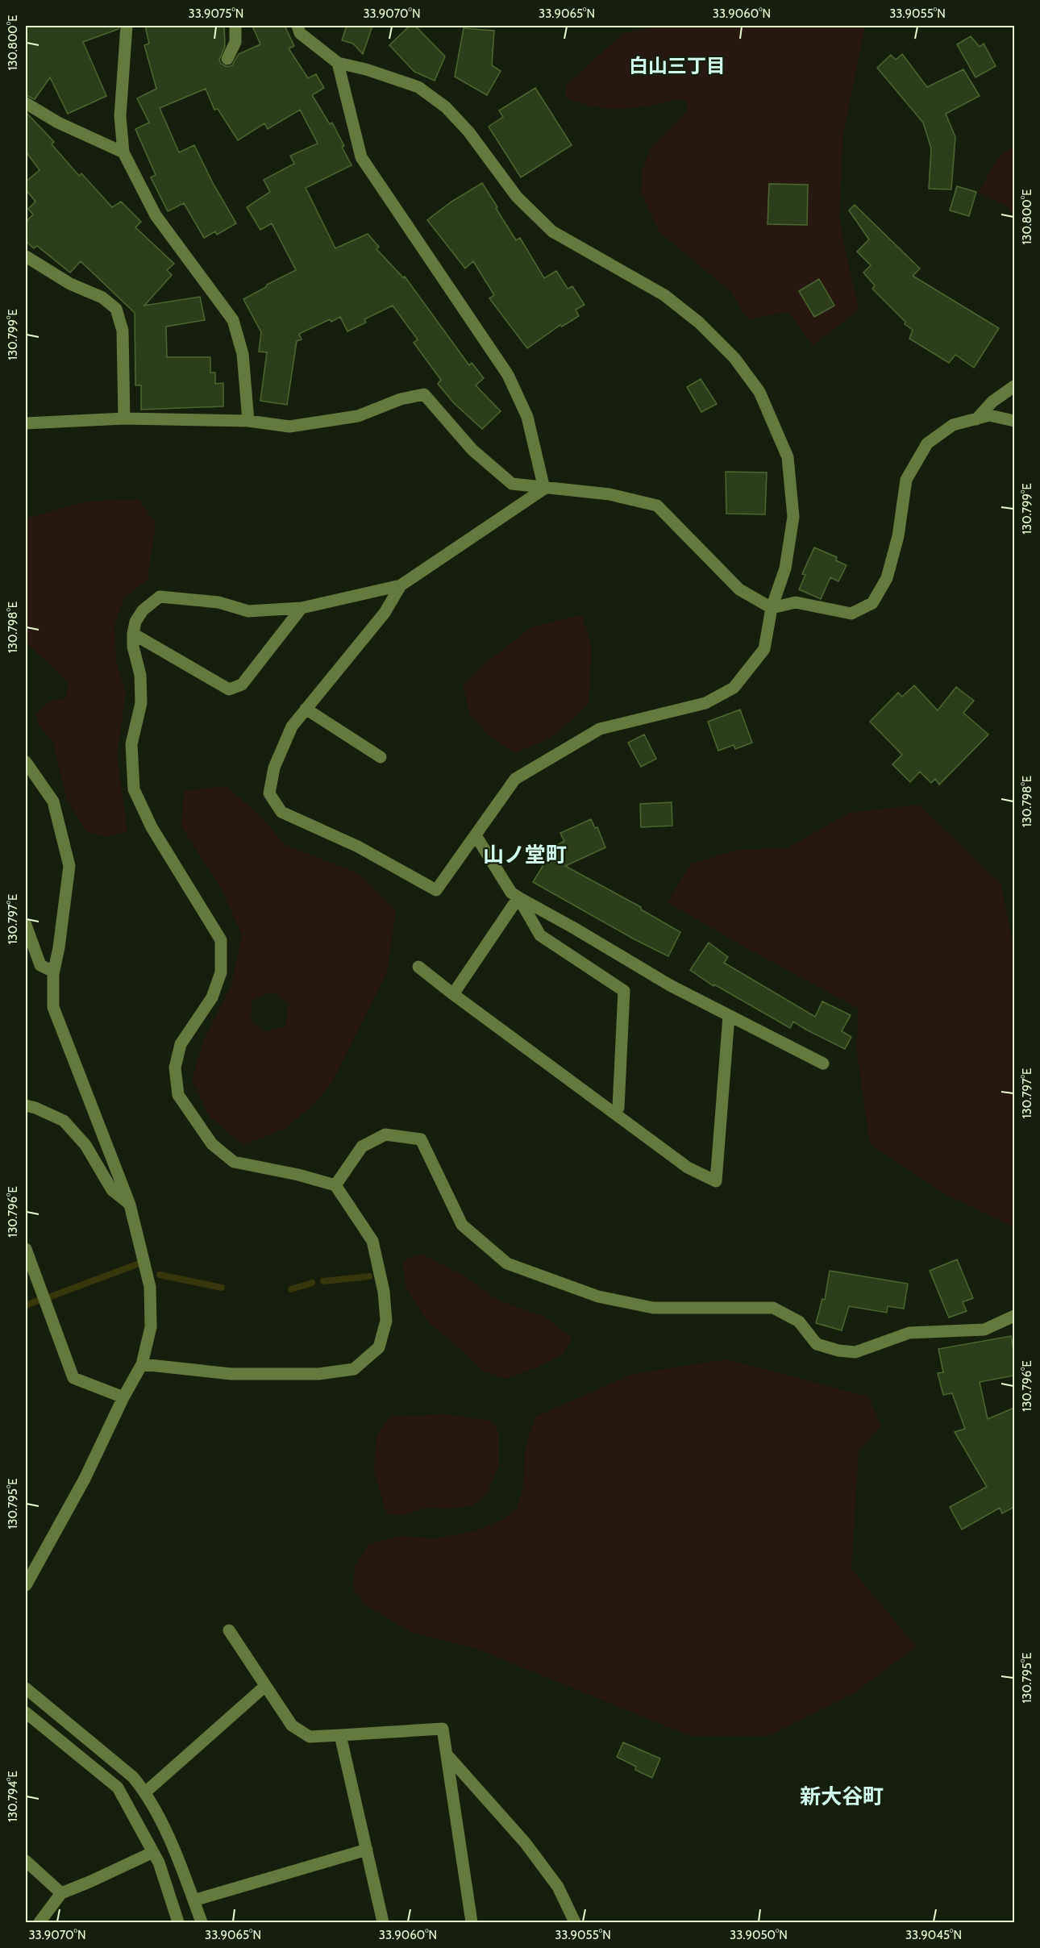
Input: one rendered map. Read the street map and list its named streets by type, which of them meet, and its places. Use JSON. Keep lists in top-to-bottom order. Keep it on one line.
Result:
{"districts":["白山三丁目","山ノ堂町","新大谷町"],"coordinates":["33.9075°N","33.9070°N","33.9065°N","33.9060°N","33.9055°N","130.800°E","130.799°E","130.798°E","130.797°E","130.796°E","130.795°E","130.794°E","33.9050°N","33.9045°N"]}
